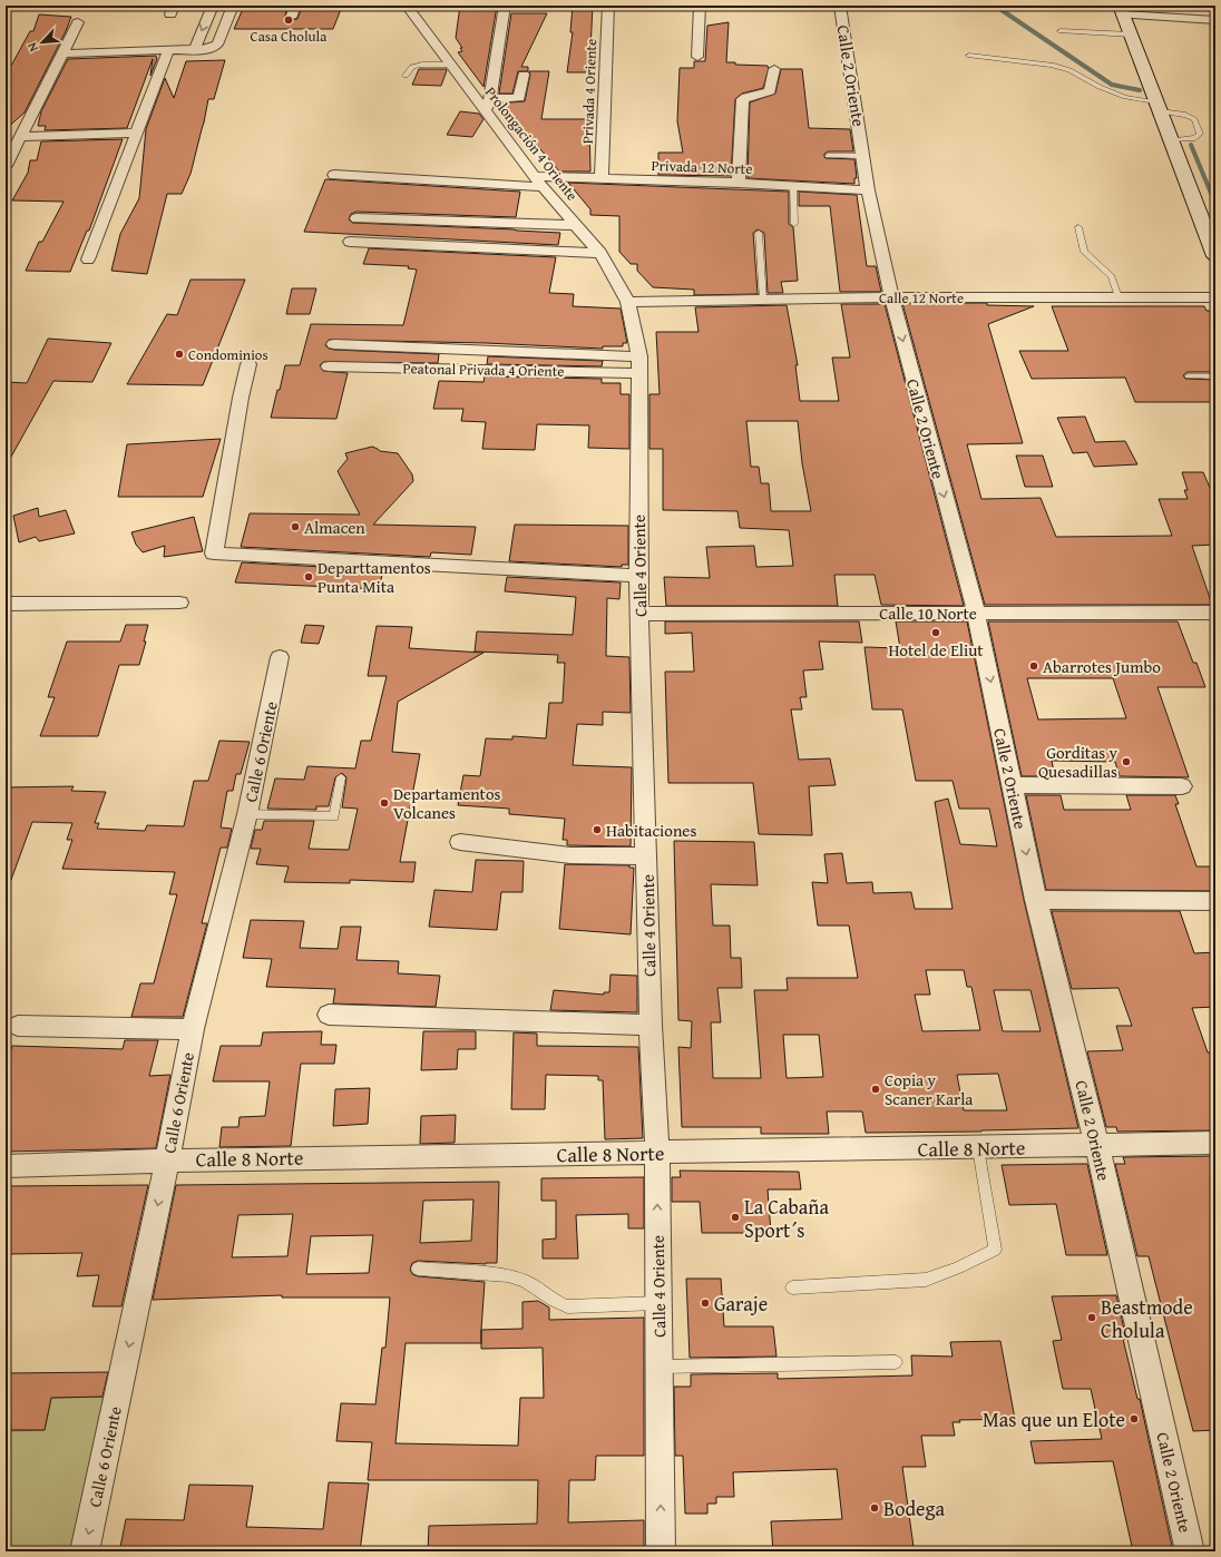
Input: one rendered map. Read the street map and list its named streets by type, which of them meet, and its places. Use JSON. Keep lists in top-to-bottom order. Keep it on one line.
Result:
{"streets":{"street":["Calle 2 Oriente","Privada 4 Oriente","Prolongación 4 Oriente","Privada 12 Norte","Calle 12 Norte","Peatonal Privada 4 Oriente","Calle 4 Oriente","Calle 10 Norte","Calle 6 Oriente","Calle 8 Norte"]},"crossings":[["Calle 2 Oriente","Privada 12 Norte"],["Calle 2 Oriente","Calle 12 Norte"],["Calle 2 Oriente","Calle 10 Norte"],["Calle 2 Oriente","Calle 8 Norte"],["Privada 4 Oriente","Privada 12 Norte"],["Prolongación 4 Oriente","Privada 12 Norte"],["Prolongación 4 Oriente","Calle 12 Norte"],["Prolongación 4 Oriente","Calle 4 Oriente"],["Calle 12 Norte","Calle 4 Oriente"],["Peatonal Privada 4 Oriente","Calle 4 Oriente"],["Calle 4 Oriente","Calle 10 Norte"],["Calle 4 Oriente","Calle 8 Norte"],["Calle 6 Oriente","Calle 8 Norte"]],"one_way":["Calle 2 Oriente","Calle 6 Oriente"],"places":["Casa Cholula","Condominios","Almacen","Departtamentos Punta Mita","Hotel de Eliut","Abarrotes Jumbo","Gorditas y Quesadillas","Departamentos Volcanes","Habitaciones","Copia y Scaner Karla","La Cabaña Sport´s","Garaje","Beastmode Cholula","Mas que un Elote","Bodega"],"north":"bottom left"}
